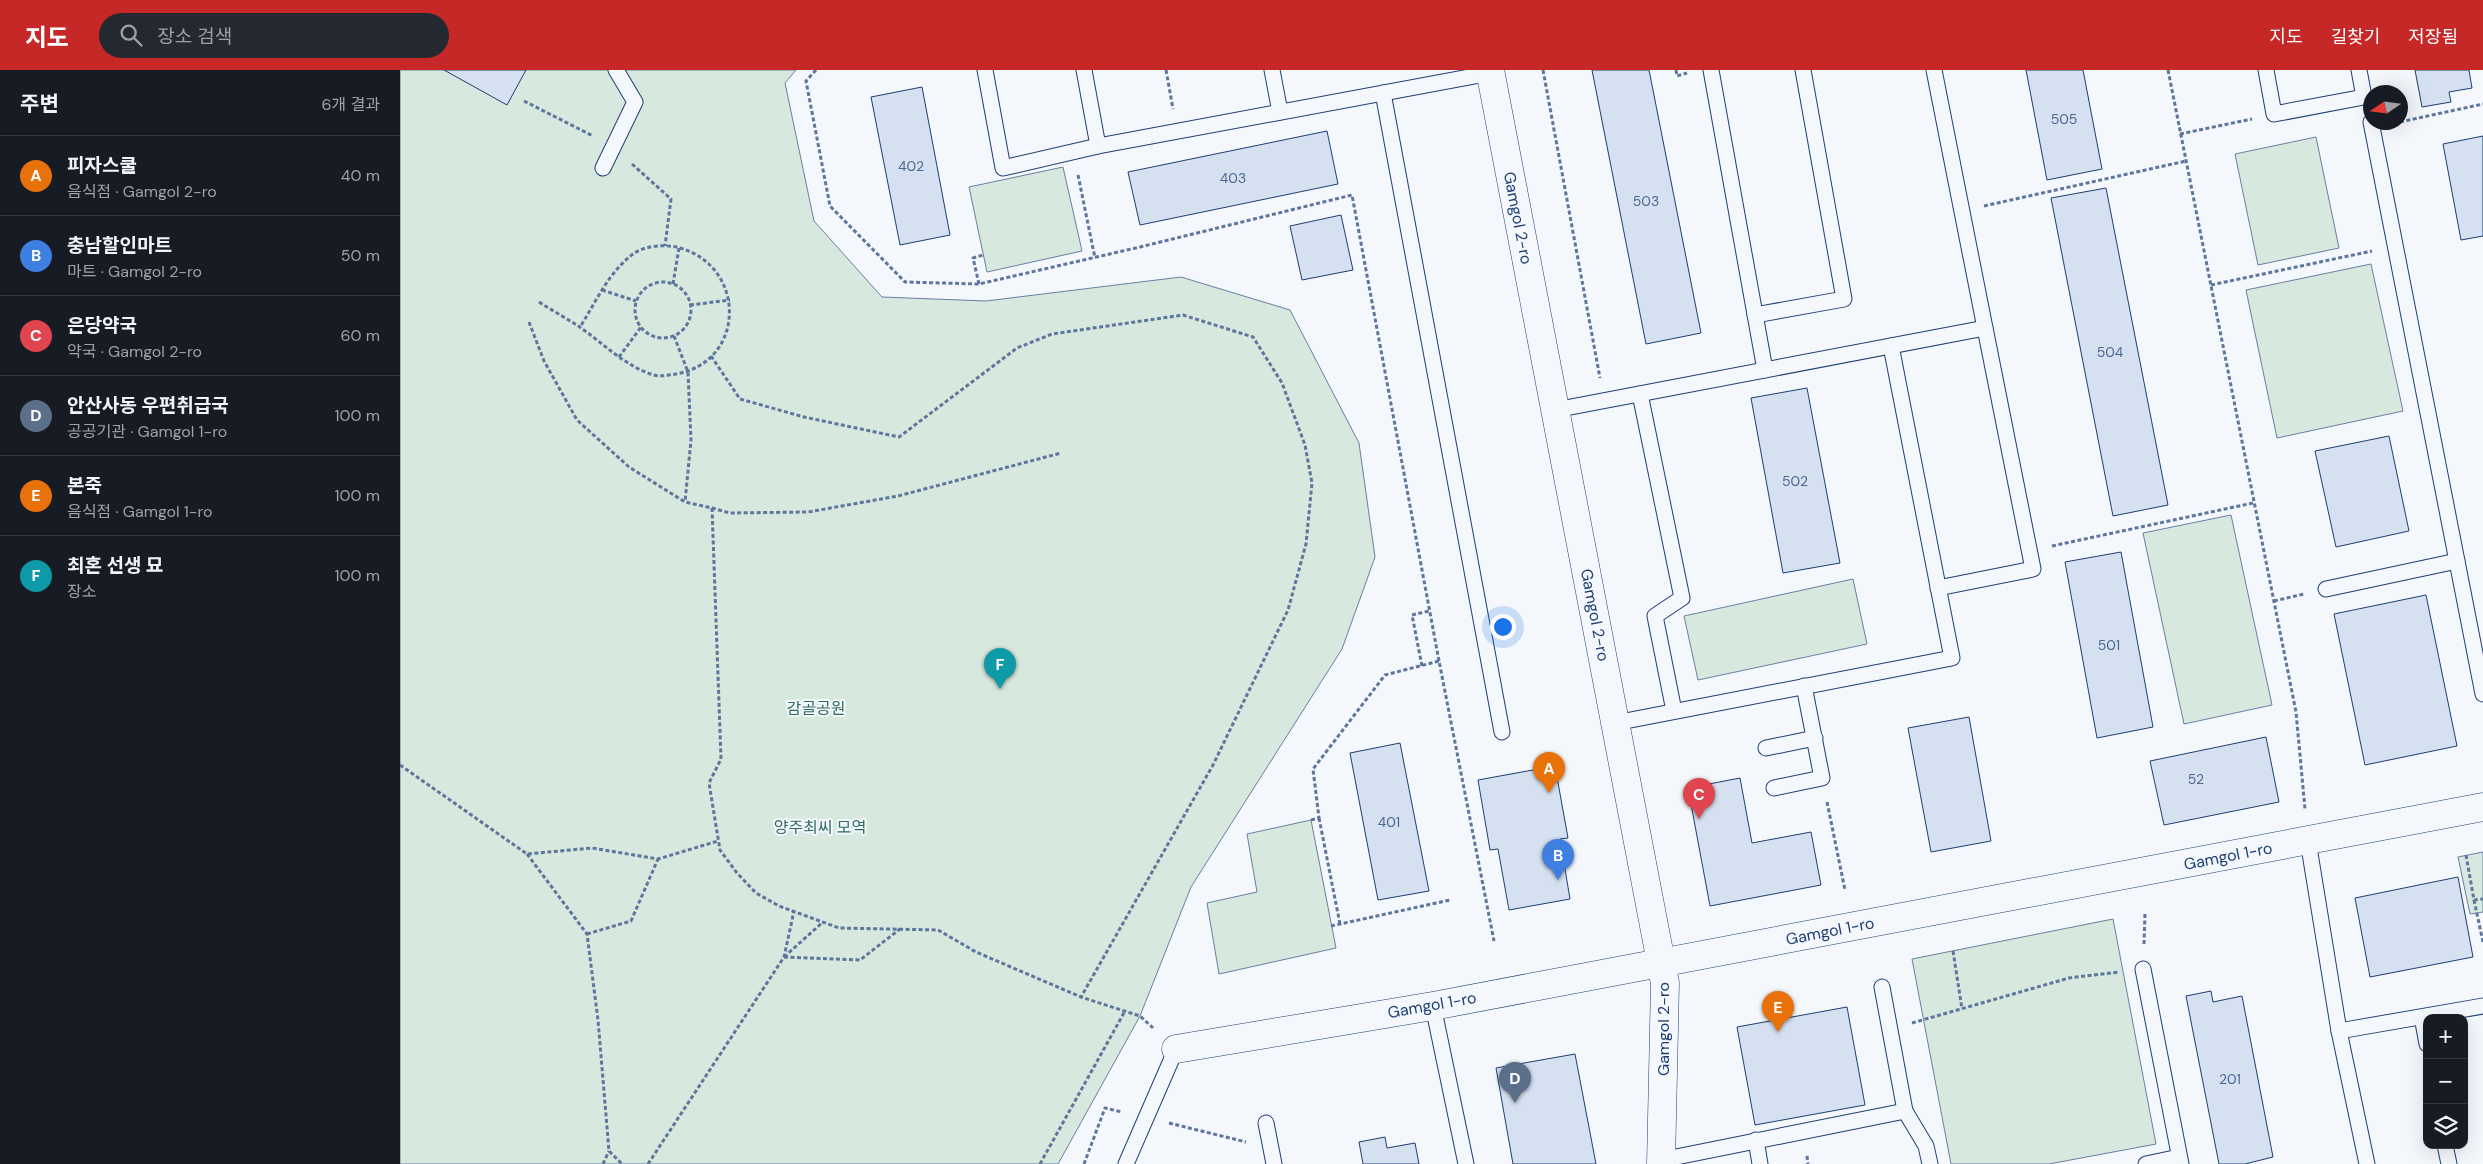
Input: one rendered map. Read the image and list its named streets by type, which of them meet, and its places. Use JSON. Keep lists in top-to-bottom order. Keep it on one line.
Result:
{"streets":{"street":["Gamgol 2-ro","Gamgol 1-ro"]},"crossings":[["Gamgol 2-ro","Gamgol 1-ro"]],"parks":["감골공원","양주최씨 모역"],"house_numbers":["505","402","403","503","504","502","501","52","401","201"],"north":"left","page":{"header":"지도","search":"장소 검색","nav":["지도","길찾기","저장됨"],"heading":["주변","6개 결과"],"list":[{"mark":"A","name":"피자스쿨","note":"음식점 · Gamgol 2-ro","value":"40 m"},{"mark":"B","name":"충남할인마트","note":"마트 · Gamgol 2-ro","value":"50 m"},{"mark":"C","name":"은당약국","note":"약국 · Gamgol 2-ro","value":"60 m"},{"mark":"D","name":"안산사동 우편취급국","note":"공공기관 · Gamgol 1-ro","value":"100 m"},{"mark":"E","name":"본죽","note":"음식점 · Gamgol 1-ro","value":"100 m"},{"mark":"F","name":"최혼 선생 묘","note":"장소","value":"100 m"}],"pins":["F","A","C","B","E","D"],"map_buttons":["+","−"]}}
